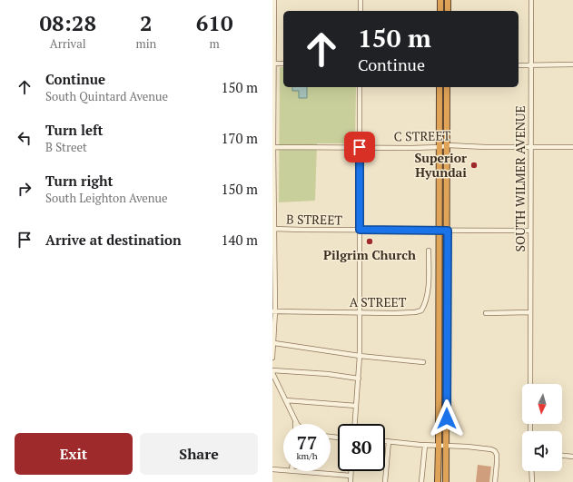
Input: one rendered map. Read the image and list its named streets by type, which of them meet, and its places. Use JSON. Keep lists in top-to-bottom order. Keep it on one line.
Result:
{"streets":{"street":["C STREET","SOUTH WILMER AVENUE","B STREET","A STREET"]},"crossings":[["C STREET","SOUTH WILMER AVENUE"],["SOUTH WILMER AVENUE","B STREET"]],"places":["Superior Hyundai","Pilgrim Church"],"north":"bottom","page":{"eta":["08:28","Arrival","2","min","610","m"],"turn":["150 m","Continue"],"list":[{"name":"Continue","note":"South Quintard Avenue","value":"150 m"},{"name":"Turn left","note":"B Street","value":"170 m"},{"name":"Turn right","note":"South Leighton Avenue","value":"150 m"},{"name":"Arrive at destination","value":"140 m"}],"speed":"77 km/h","limit":"80","buttons":["Exit","Share"]}}
